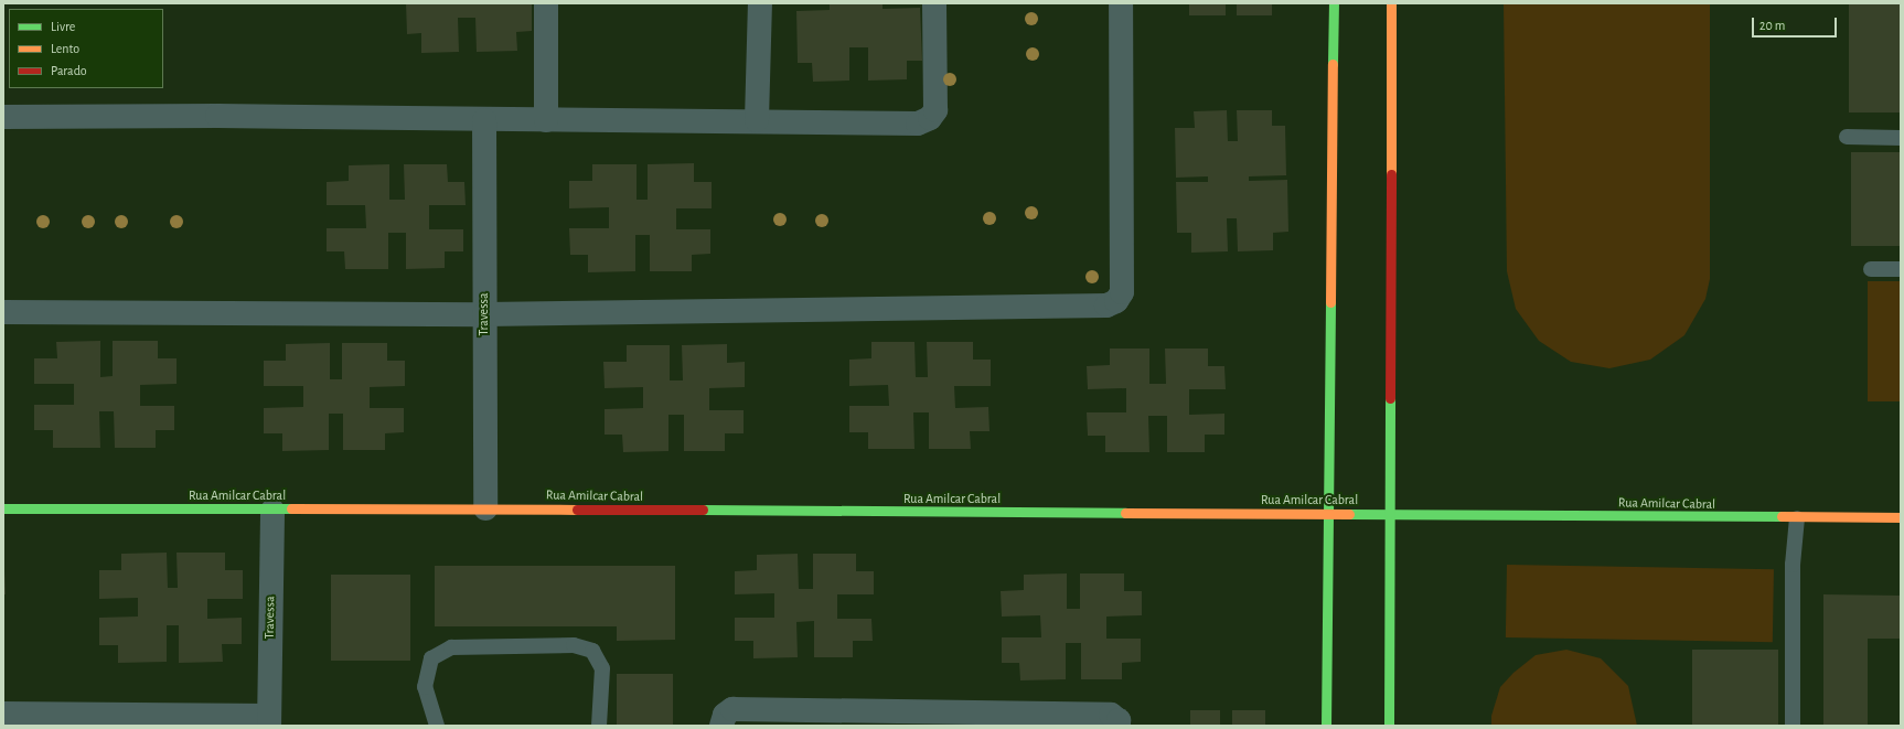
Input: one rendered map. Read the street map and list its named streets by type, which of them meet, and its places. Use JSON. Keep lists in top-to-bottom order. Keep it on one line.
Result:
{"streets":{"street":["Travessa","Rua Amilcar Cabral"]},"crossings":[["Travessa","Rua Amilcar Cabral"]],"legend":["Livre","Lento","Parado"],"scale_bar":"20 m"}
